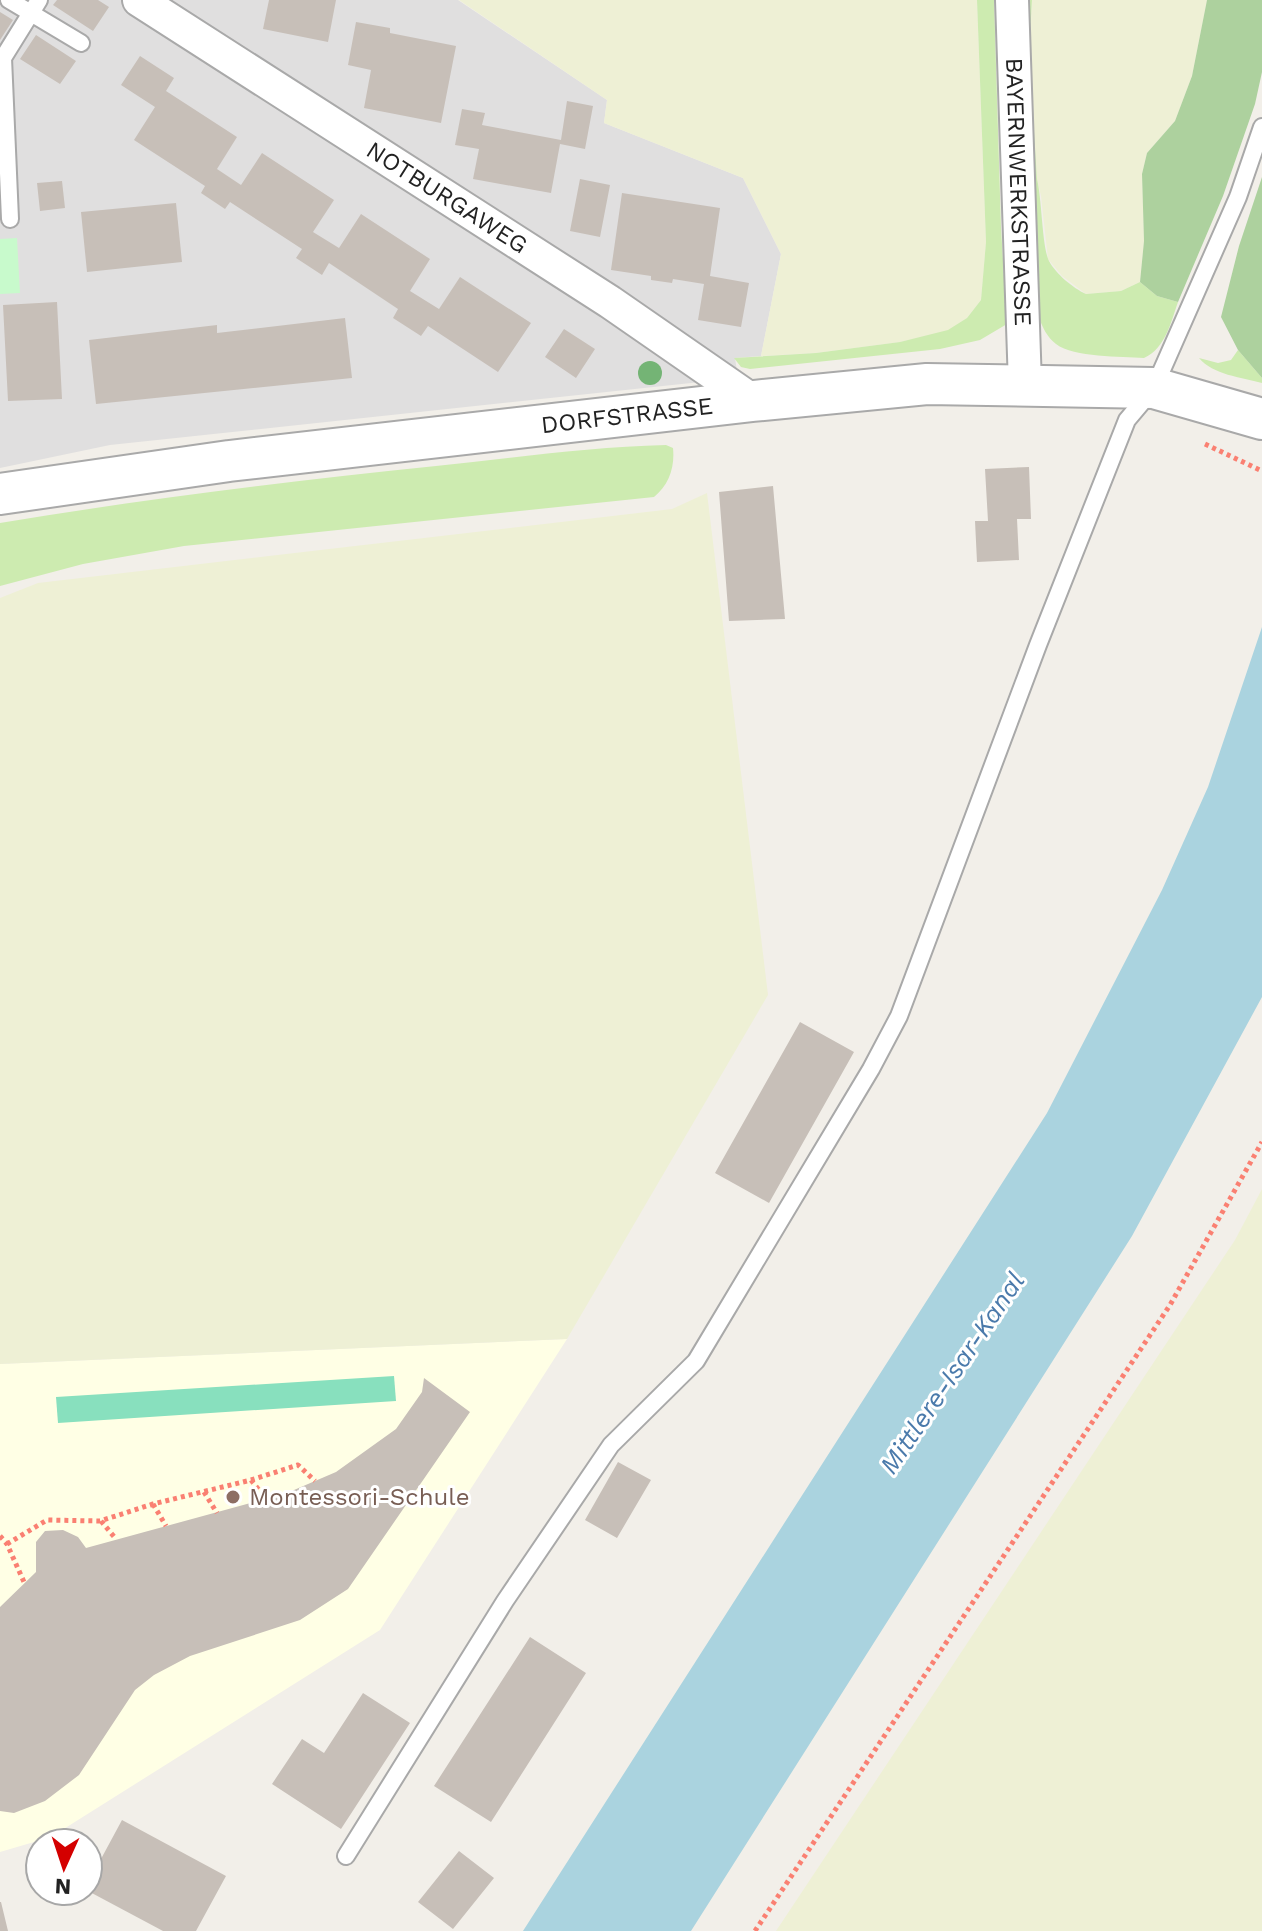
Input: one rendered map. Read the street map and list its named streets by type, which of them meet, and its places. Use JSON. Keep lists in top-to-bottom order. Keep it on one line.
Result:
{"streets":{"street":["BAYERNWERKSTRASSE","NOTBURGAWEG","DORFSTRASSE"]},"crossings":[["BAYERNWERKSTRASSE","DORFSTRASSE"],["NOTBURGAWEG","DORFSTRASSE"]],"water":["Mittlere-Isar-Kanal"],"places":["Montessori-Schule"],"north":"bottom"}
